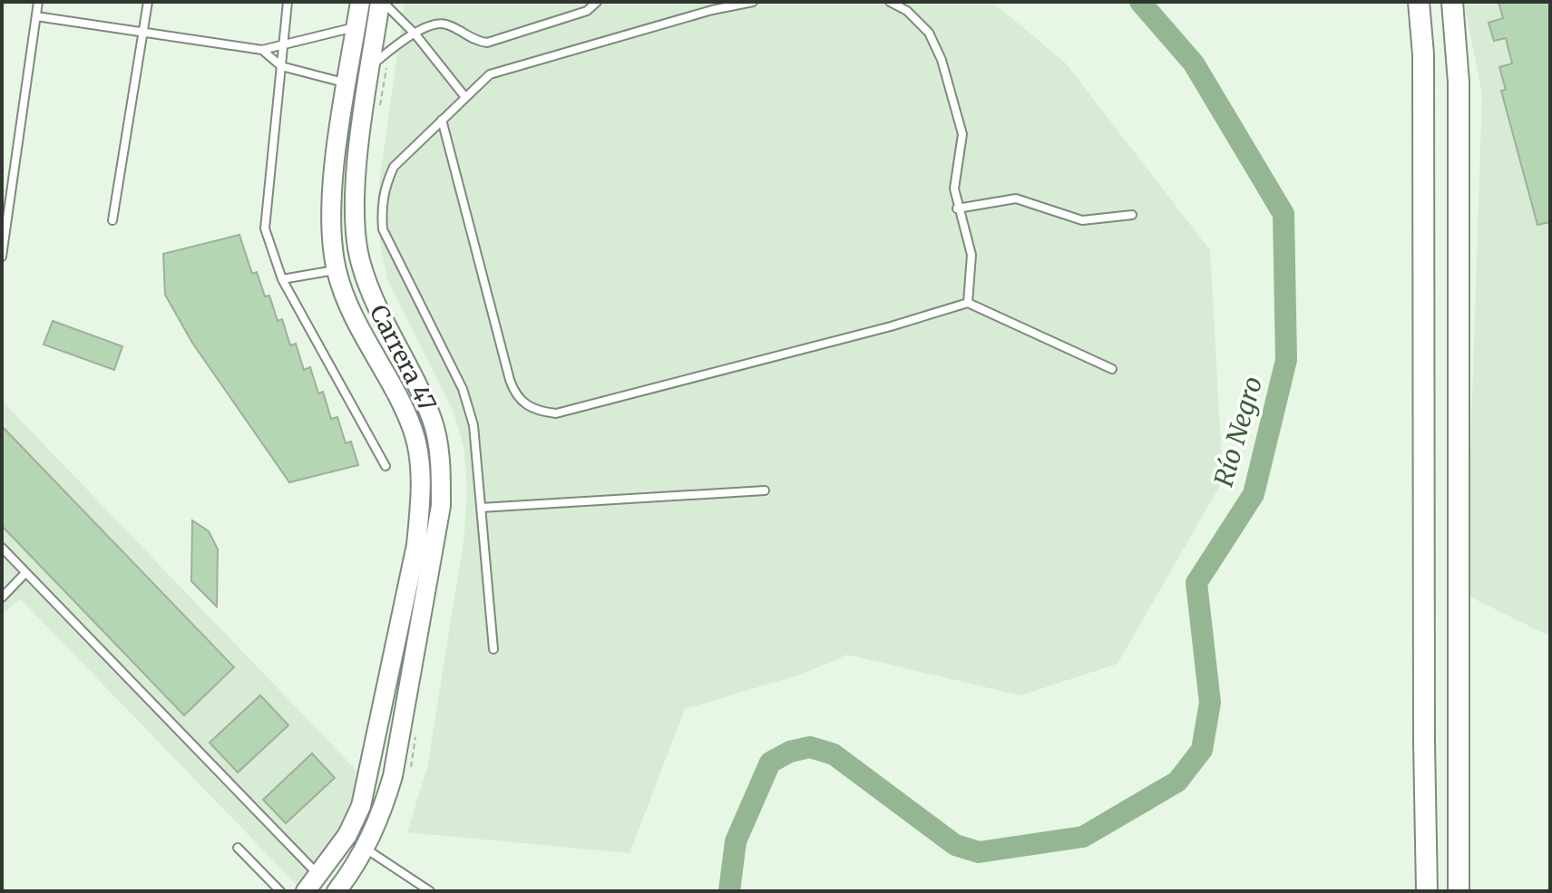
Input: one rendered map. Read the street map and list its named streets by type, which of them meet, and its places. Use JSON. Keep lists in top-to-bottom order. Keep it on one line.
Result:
{"streets":{"street":["Carrera 47"]},"water":["Río Negro"]}
